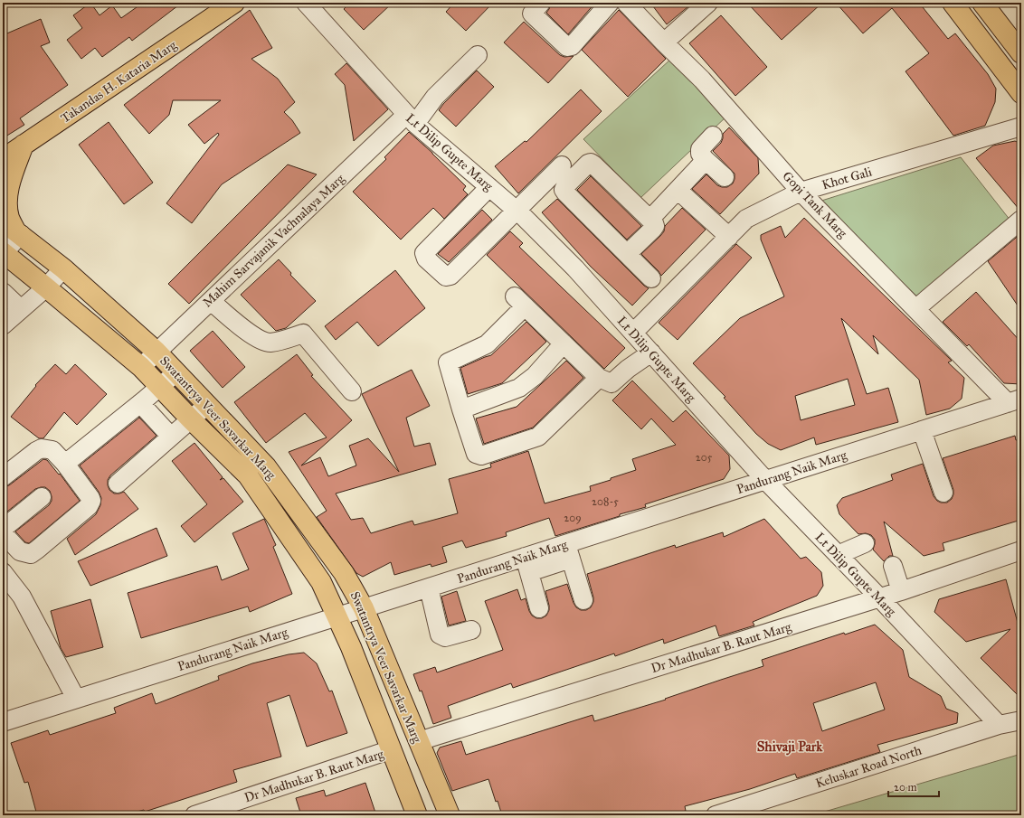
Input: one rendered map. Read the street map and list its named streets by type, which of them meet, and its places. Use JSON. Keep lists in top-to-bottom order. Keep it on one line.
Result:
{"streets":{"main road":["Takandas H. Kataria Marg","Swatantrya Veer Savarkar Marg"],"street":["Lt Dilip Gupte Marg","Khot Gali","Gopi Tank Marg","Mahim Sarvajanik Vachnalaya Marg","Pandurang Naik Marg","Dr Madhukar B. Raut Marg","Keluskar Road North"]},"crossings":[["Lt Dilip Gupte Marg","Khot Gali"],["Lt Dilip Gupte Marg","Mahim Sarvajanik Vachnalaya Marg"],["Lt Dilip Gupte Marg","Pandurang Naik Marg"],["Lt Dilip Gupte Marg","Dr Madhukar B. Raut Marg"],["Lt Dilip Gupte Marg","Keluskar Road North"],["Khot Gali","Gopi Tank Marg"],["Gopi Tank Marg","Pandurang Naik Marg"],["Mahim Sarvajanik Vachnalaya Marg","Swatantrya Veer Savarkar Marg"],["Swatantrya Veer Savarkar Marg","Pandurang Naik Marg"],["Swatantrya Veer Savarkar Marg","Dr Madhukar B. Raut Marg"]],"districts":["Shivaji Park"],"house_numbers":["205","208-5","209"],"scale_bar":"20 m"}
